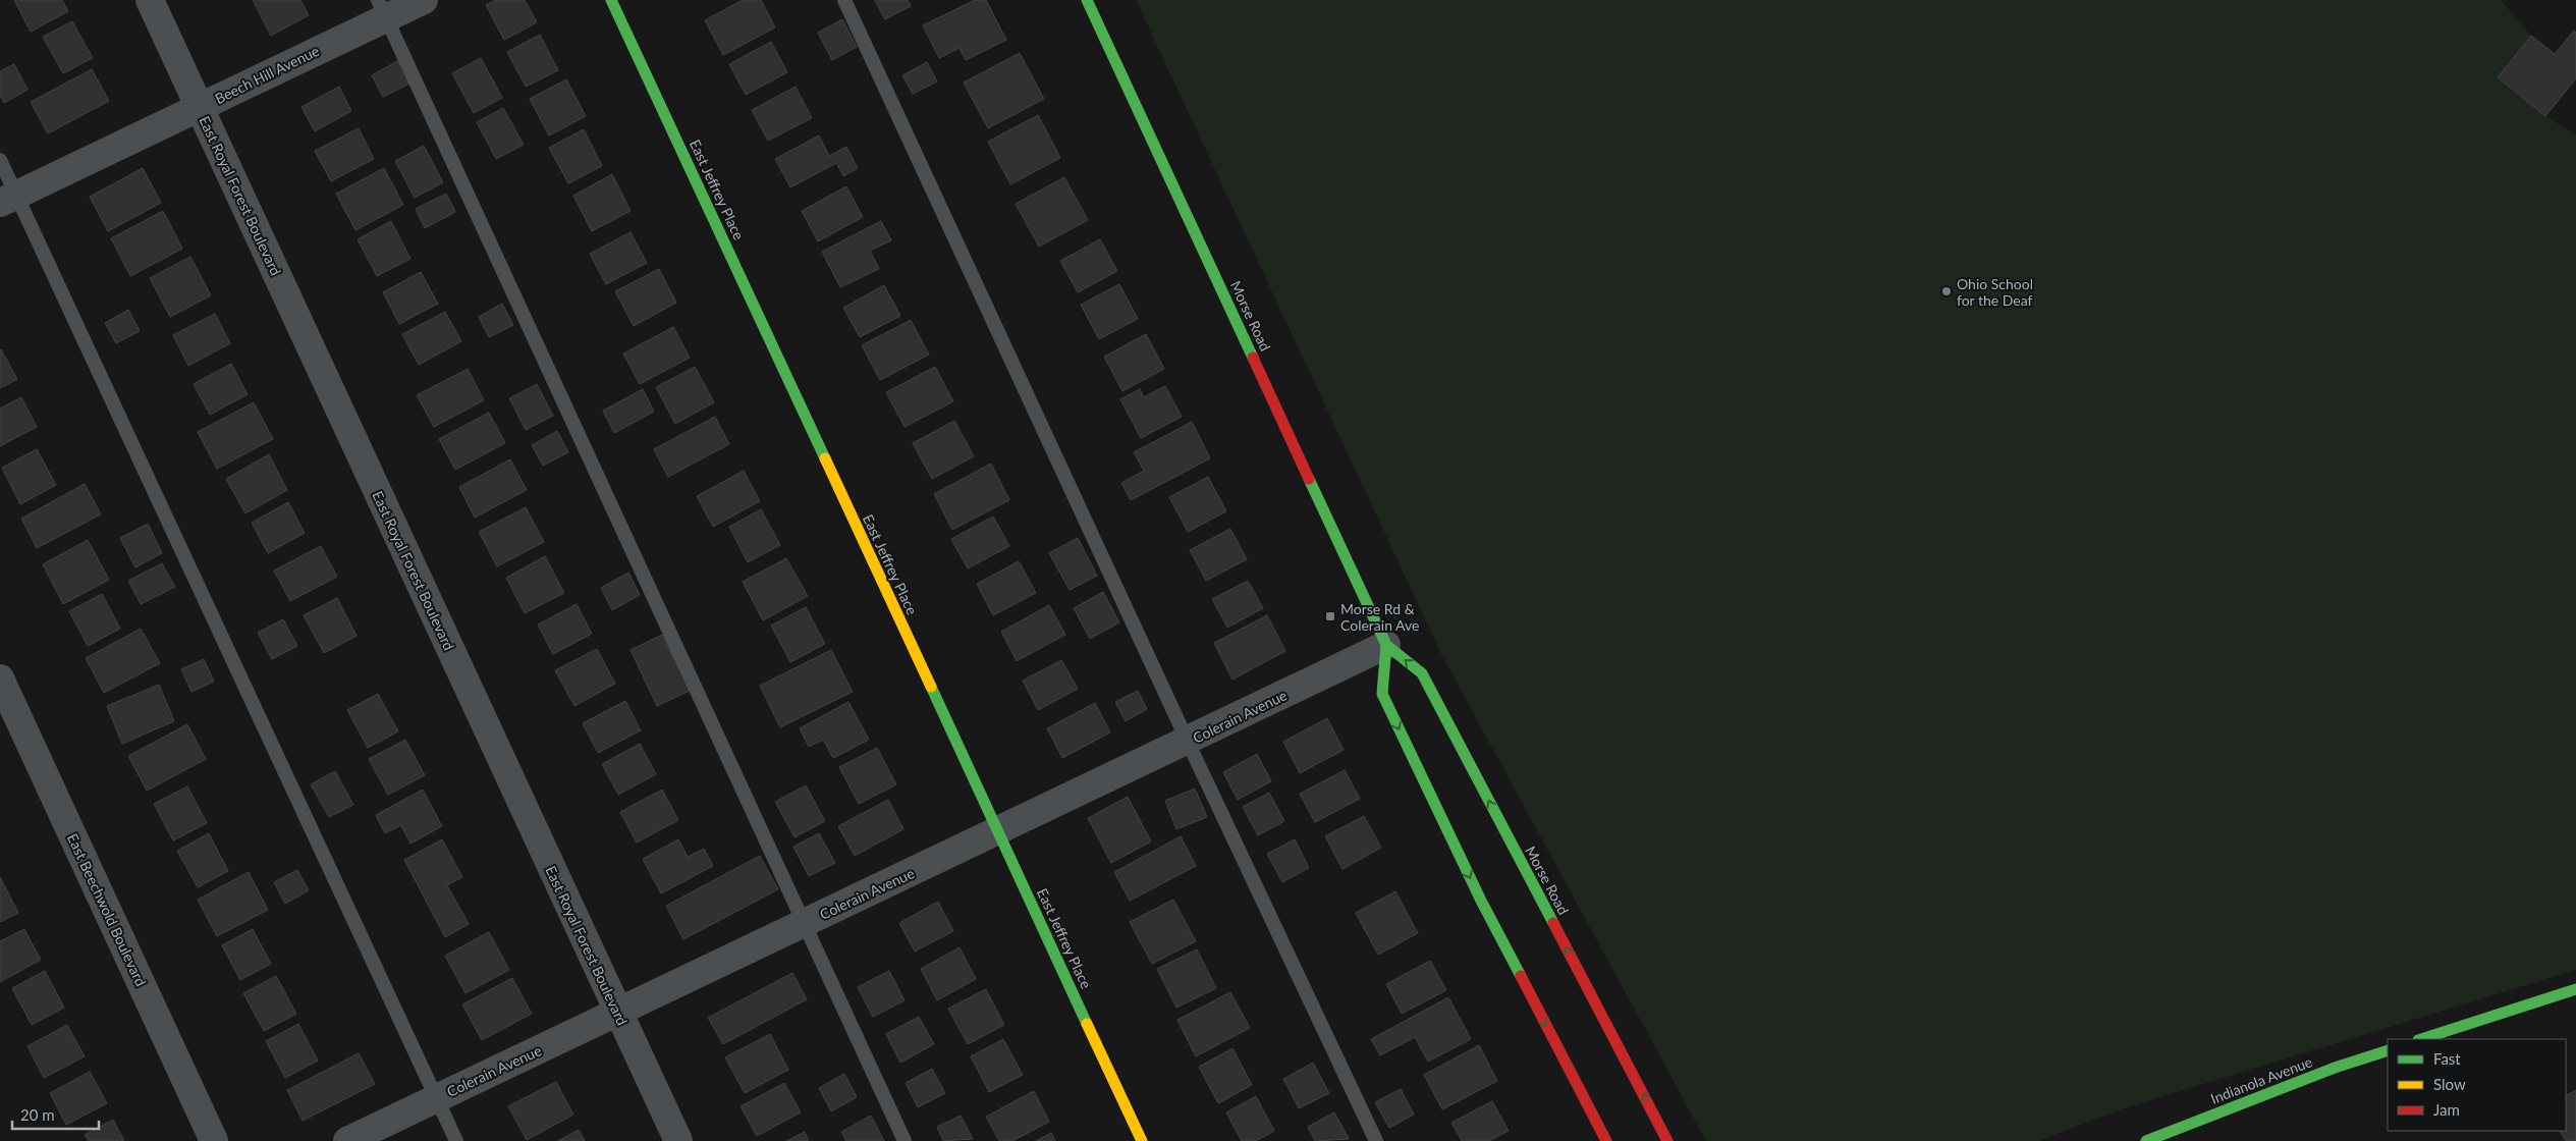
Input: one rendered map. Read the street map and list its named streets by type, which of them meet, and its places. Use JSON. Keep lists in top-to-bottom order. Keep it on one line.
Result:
{"streets":{"main road":["East Jeffrey Place","Morse Road","Indianola Avenue"],"street":["Beech Hill Avenue","East Royal Forest Boulevard","Colerain Avenue","East Beechwold Boulevard"]},"crossings":[["Beech Hill Avenue","East Royal Forest Boulevard"],["East Jeffrey Place","Colerain Avenue"],["East Royal Forest Boulevard","Colerain Avenue"],["Morse Road","Colerain Avenue"]],"places":{"other":["Ohio School for the Deaf"],"transit":["Morse Rd & Colerain Ave"]},"legend":["Fast","Slow","Jam"],"scale_bar":"20 m"}
